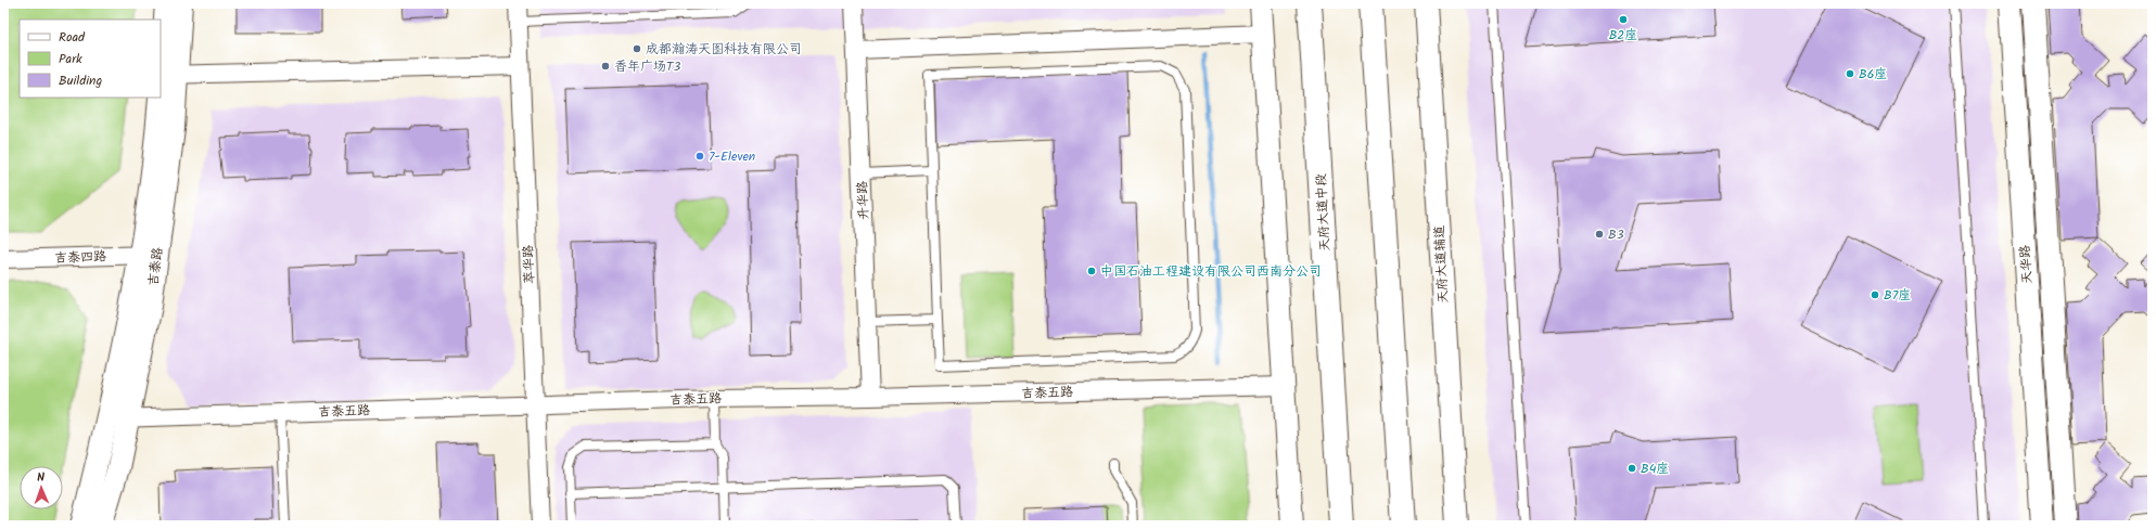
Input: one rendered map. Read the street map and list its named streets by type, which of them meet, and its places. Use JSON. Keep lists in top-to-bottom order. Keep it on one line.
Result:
{"streets":{"main road":["天府大道中段"],"street":["升华路","吉泰四路","萃华路","天府大道辅道","天华路","吉泰路","吉泰五路"]},"crossings":[["升华路","吉泰五路"],["吉泰四路","吉泰路"],["萃华路","吉泰五路"],["吉泰路","吉泰五路"]],"places":["B2座","成都瀚涛天图科技有限公司","香年广场T3","B6座","7-Eleven","B3","中国石油工程建设有限公司西南分公司","B7座","B4座"],"legend":["Road","Park","Building"],"north":"top"}
